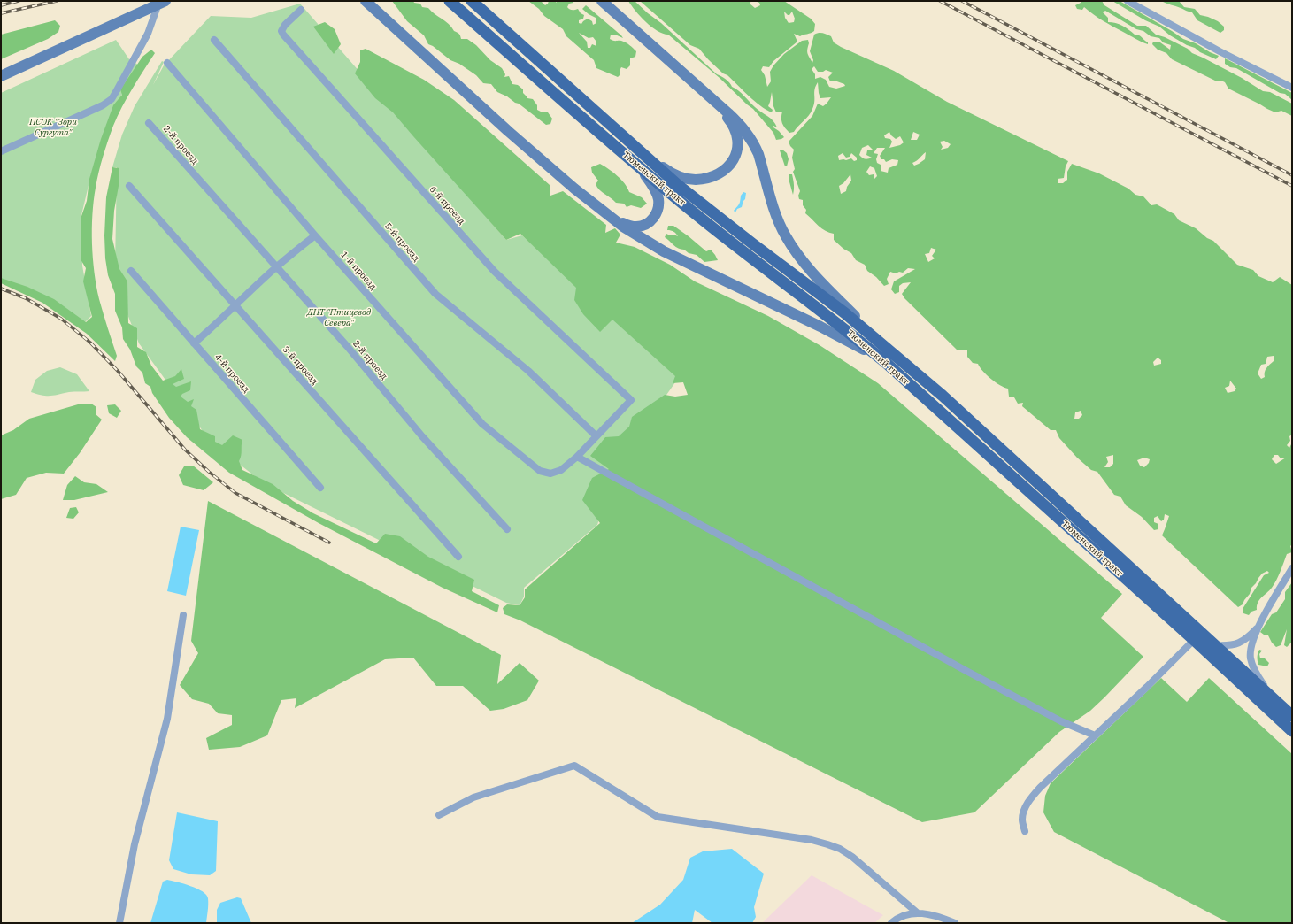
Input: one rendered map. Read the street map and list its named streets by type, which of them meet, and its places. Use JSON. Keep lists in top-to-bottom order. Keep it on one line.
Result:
{"streets":{"main road":["Тюменский тракт"],"street":["2-й проезд","6-й проезд","5-й проезд","1-й проезд","3-й проезд","4-й проезд"]},"crossings":[["6-й проезд","5-й проезд"]],"parks":["ПСОК \"Зори Сургута\"","ДНТ \"Птицевод Севера\""]}
